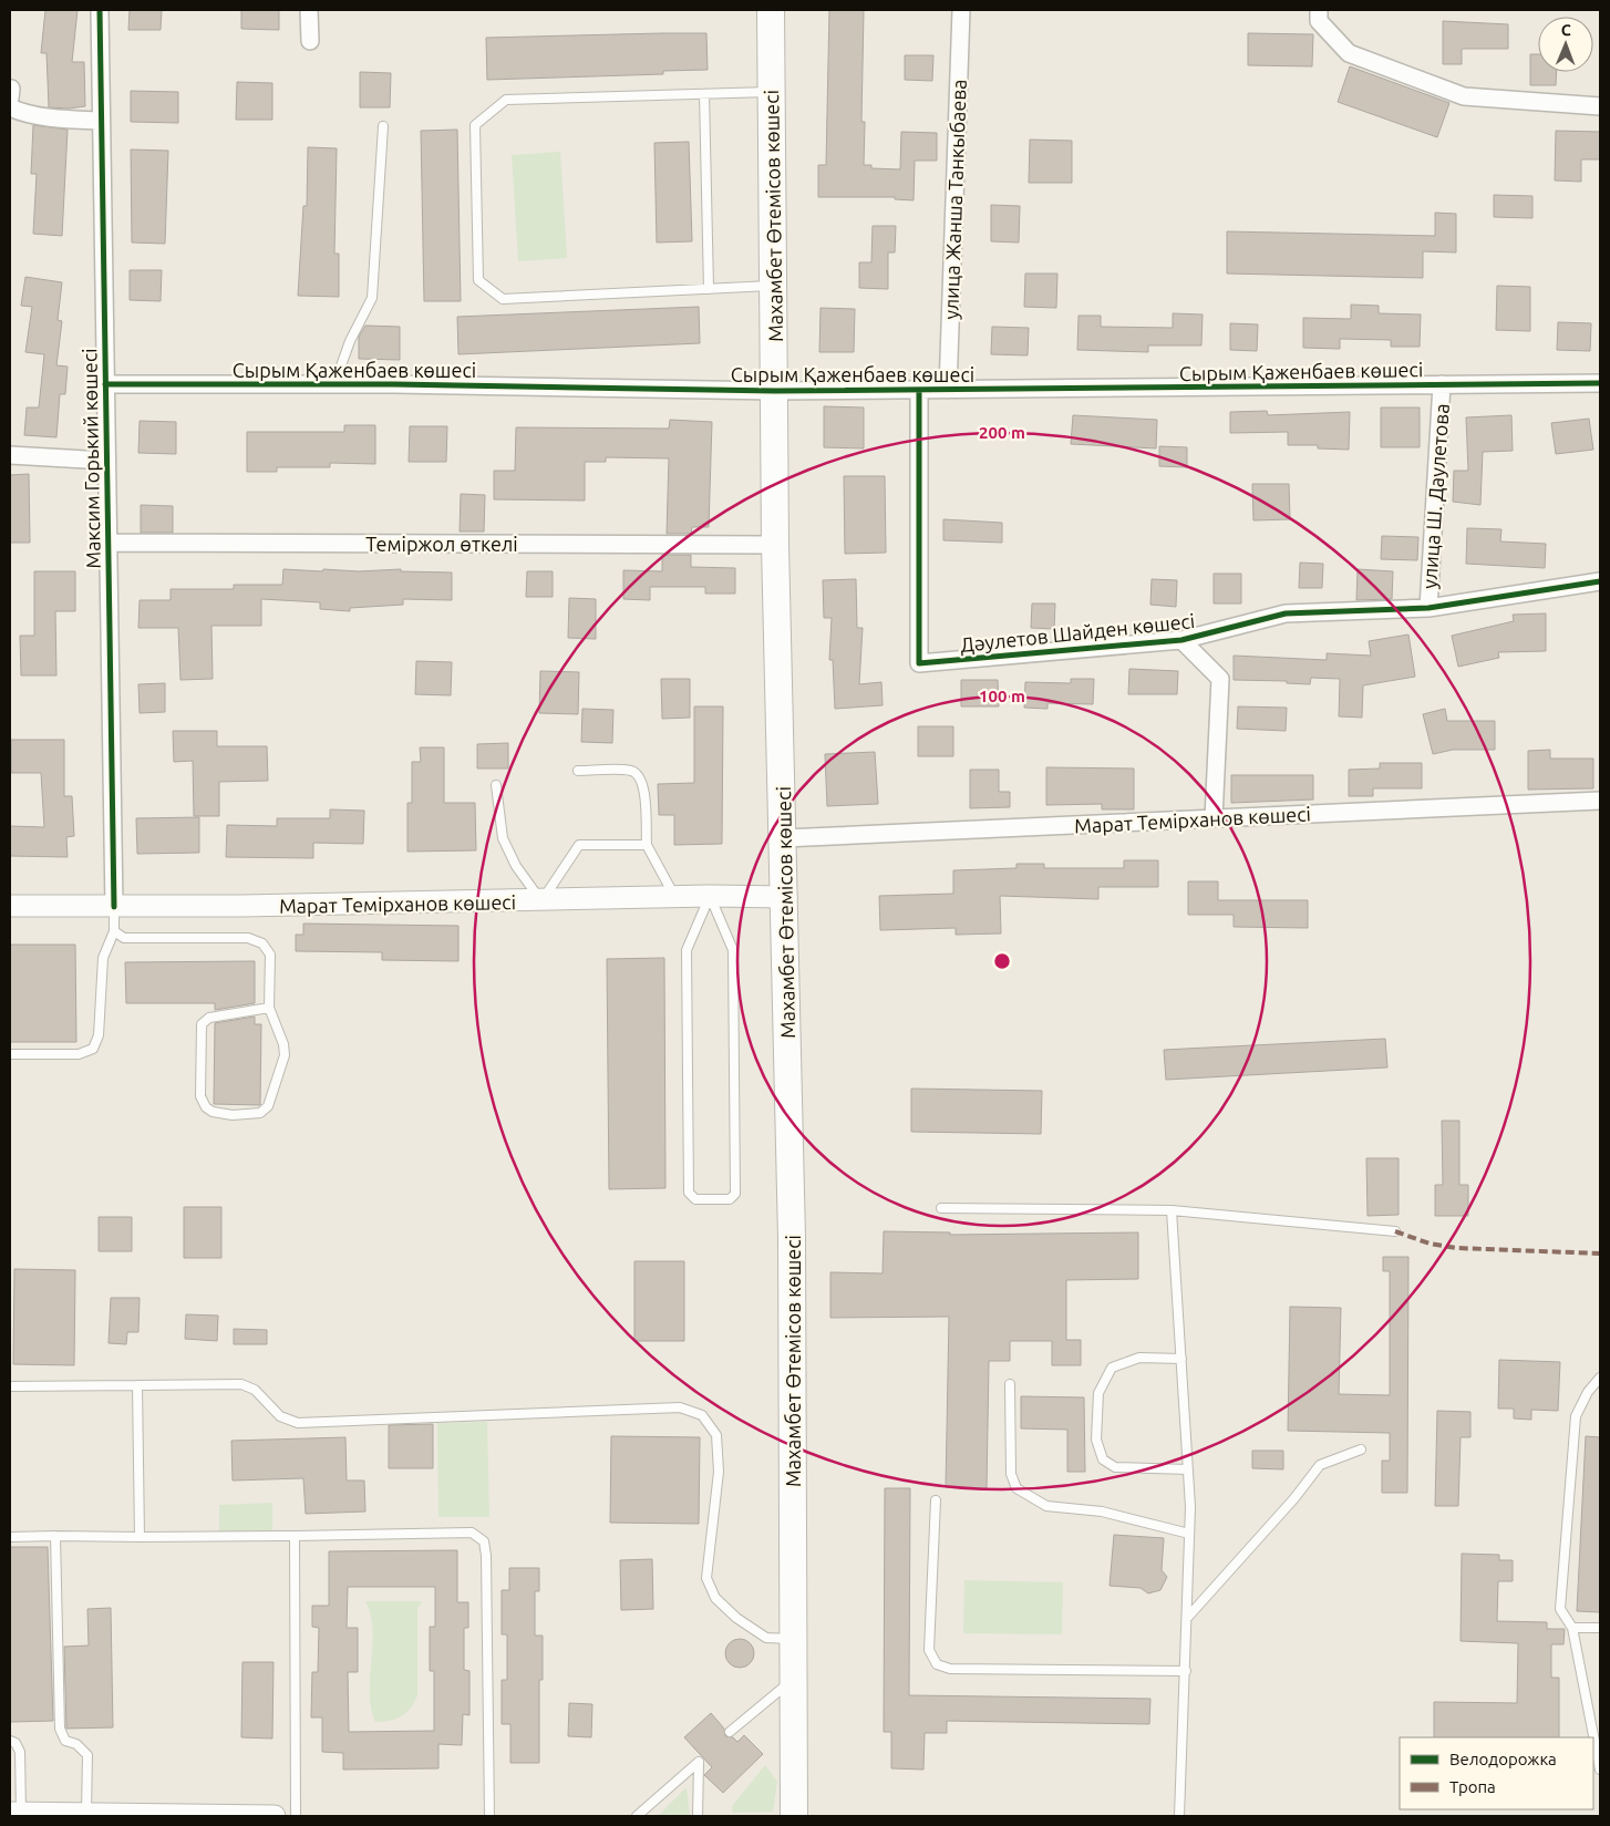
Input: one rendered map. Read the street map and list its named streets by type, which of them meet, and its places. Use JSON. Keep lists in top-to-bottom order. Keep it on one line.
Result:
{"streets":{"main road":["Махамбет Өтемісов көшесі"],"street":["улица Жанша Танкыбаева","Сырым Қаженбаев көшесі","Максим Горький көшесі","улица Ш. Даулетова","Теміржол өткелі","Дәулетов Шайден көшесі","Марат Темірханов көшесі"]},"crossings":[["улица Жанша Танкыбаева","Сырым Қаженбаев көшесі"],["Махамбет Өтемісов көшесі","Сырым Қаженбаев көшесі"],["Махамбет Өтемісов көшесі","Теміржол өткелі"],["Махамбет Өтемісов көшесі","Марат Темірханов көшесі"],["Сырым Қаженбаев көшесі","Максим Горький көшесі"],["Сырым Қаженбаев көшесі","улица Ш. Даулетова"],["Сырым Қаженбаев көшесі","Дәулетов Шайден көшесі"],["Максим Горький көшесі","Теміржол өткелі"],["Максим Горький көшесі","Марат Темірханов көшесі"],["улица Ш. Даулетова","Дәулетов Шайден көшесі"]],"legend":["Велодорожка","Тропа"],"north":"top","rings":["200 m","100 m"]}
